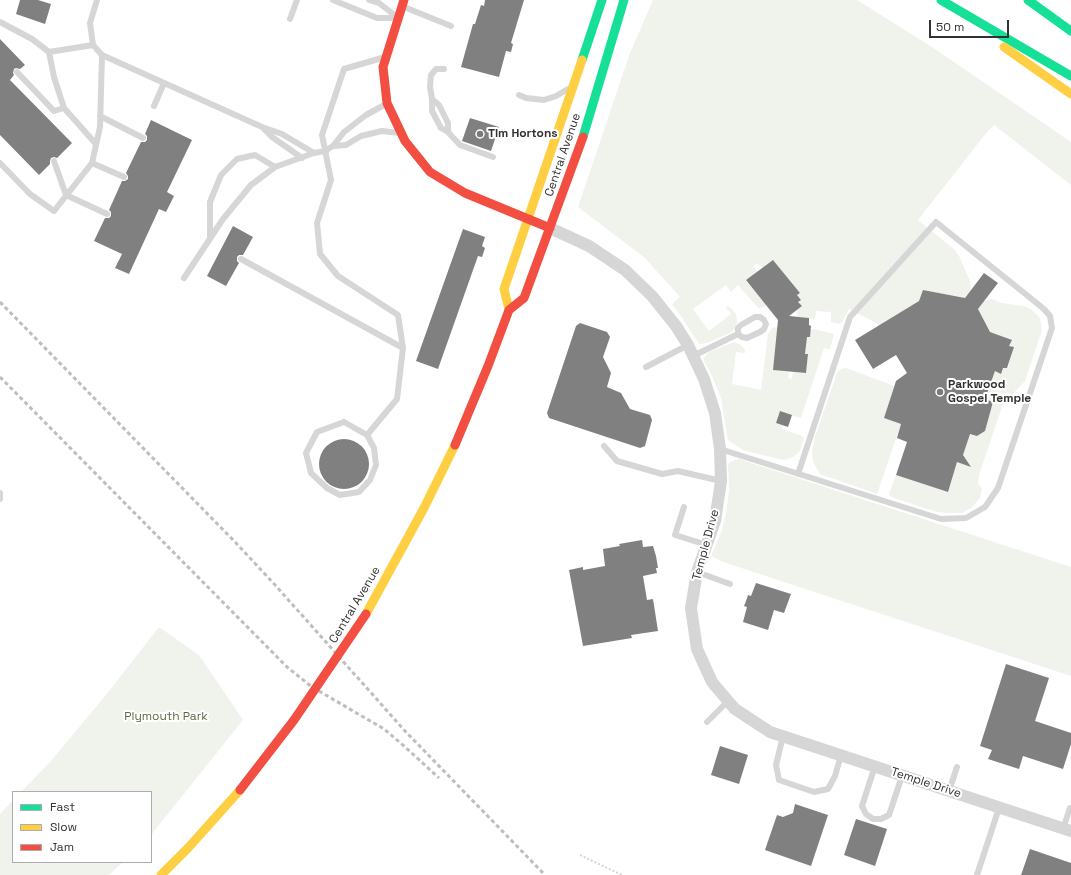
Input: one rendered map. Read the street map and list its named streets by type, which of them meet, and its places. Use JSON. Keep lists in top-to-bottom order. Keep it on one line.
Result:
{"streets":{"main road":["Central Avenue","Temple Drive"]},"crossings":[["Central Avenue","Temple Drive"]],"parks":["Plymouth Park"],"places":["Tim Hortons","Parkwood Gospel Temple"],"legend":["Fast","Slow","Jam"],"scale_bar":"50 m"}
